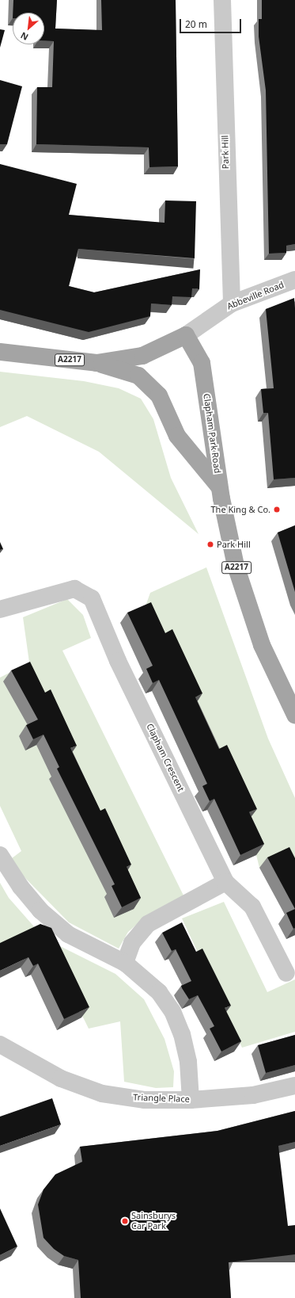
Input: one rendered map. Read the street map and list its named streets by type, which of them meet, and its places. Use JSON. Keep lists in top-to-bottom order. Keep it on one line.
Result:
{"streets":{"main road":["A2217","Clapham Park Road"],"street":["Park Hill","Abbeville Road","Clapham Crescent","Triangle Place"]},"crossings":[["Park Hill","Abbeville Road"],["Abbeville Road","A2217"],["Abbeville Road","Clapham Park Road"],["A2217","Clapham Park Road"]],"places":["The King & Co.","Park Hill","Sainsburys Car Park"],"scale_bar":"20 m","north":"bottom left"}
